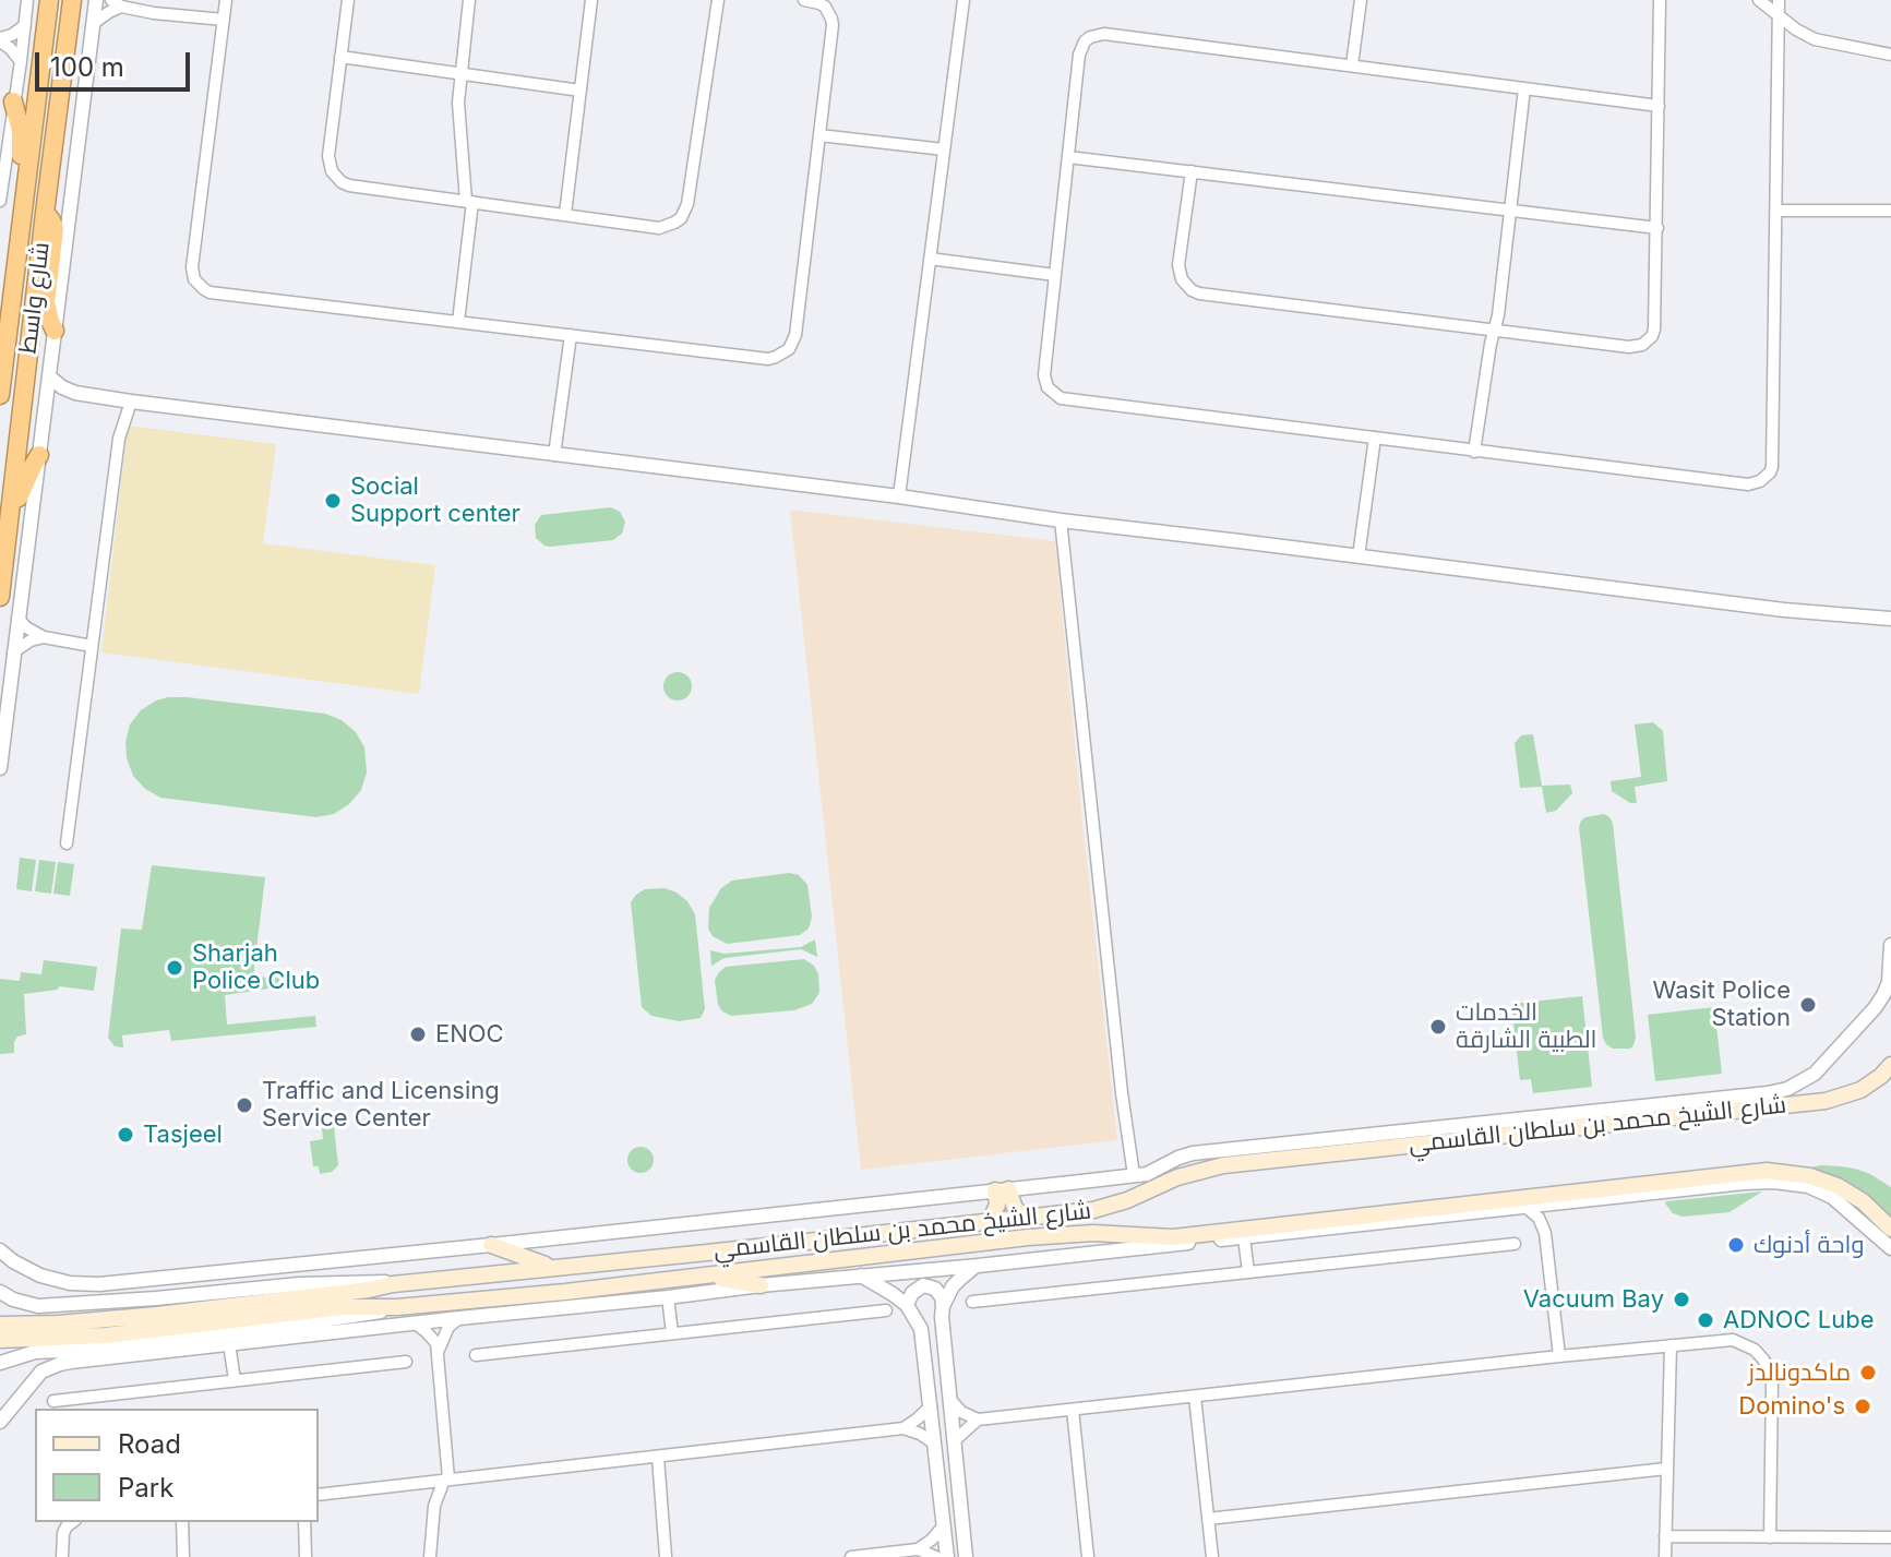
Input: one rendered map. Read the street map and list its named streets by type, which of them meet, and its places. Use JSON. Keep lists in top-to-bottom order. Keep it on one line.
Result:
{"streets":{"highway":["شارع واسط"],"main road":["شارع الشيخ محمد بن سلطان القاسمي"]},"places":["Social Support center","Sharjah Police Club","Wasit Police Station","الخدمات الطبية الشارقة","ENOC","Traffic and Licensing Service Center","Tasjeel","واحة أدنوك","Vacuum Bay","ADNOC Lube","ماكدونالدز","Domino's"],"legend":["Road","Park"],"scale_bar":"100 m"}
